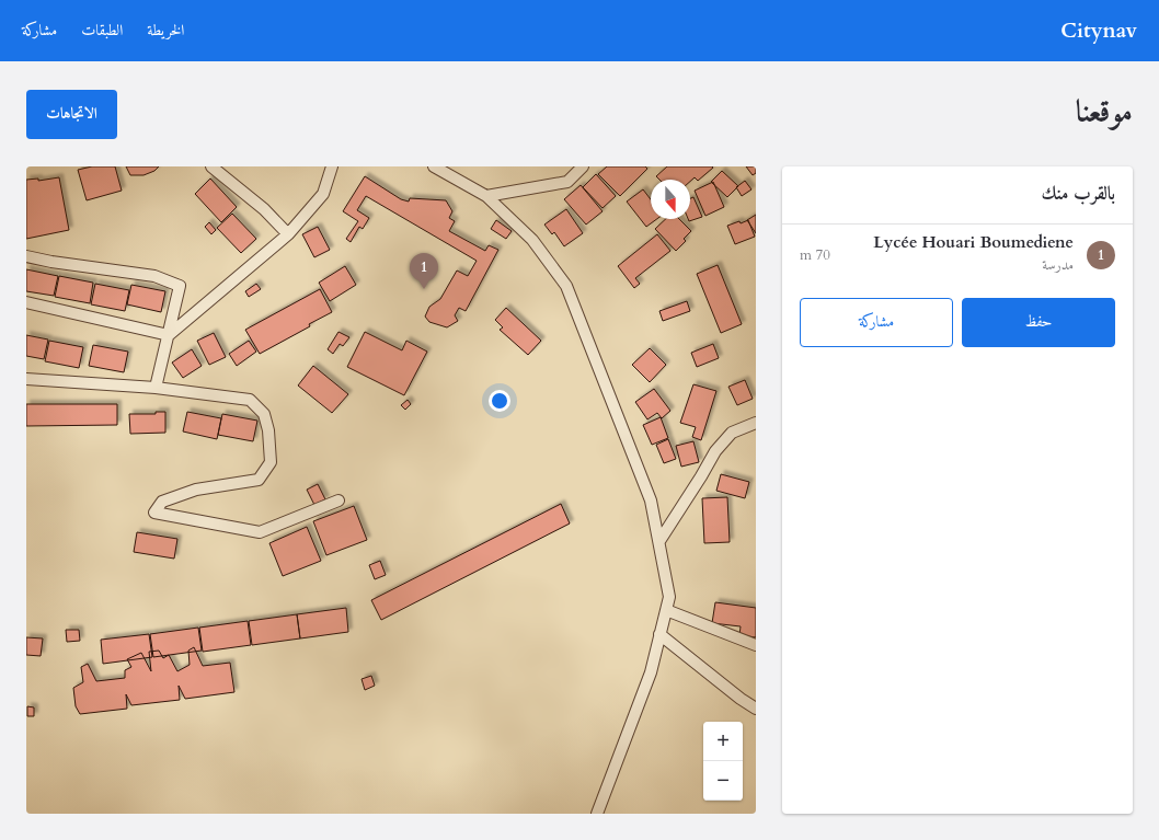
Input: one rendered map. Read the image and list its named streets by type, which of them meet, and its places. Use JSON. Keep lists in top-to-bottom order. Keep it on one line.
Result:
{"north":"bottom","page":{"header":"Citynav","nav":["الخريطة","الطبقات","مشاركة"],"title":"موقعنا","buttons":["الاتجاهات",["حفظ","مشاركة"]],"heading":"بالقرب منك","list":[{"mark":"1","name":"Lycée Houari Boumediene","note":"مدرسة","value":"70 m"}],"pins":"1","map_buttons":["+","−"]}}
